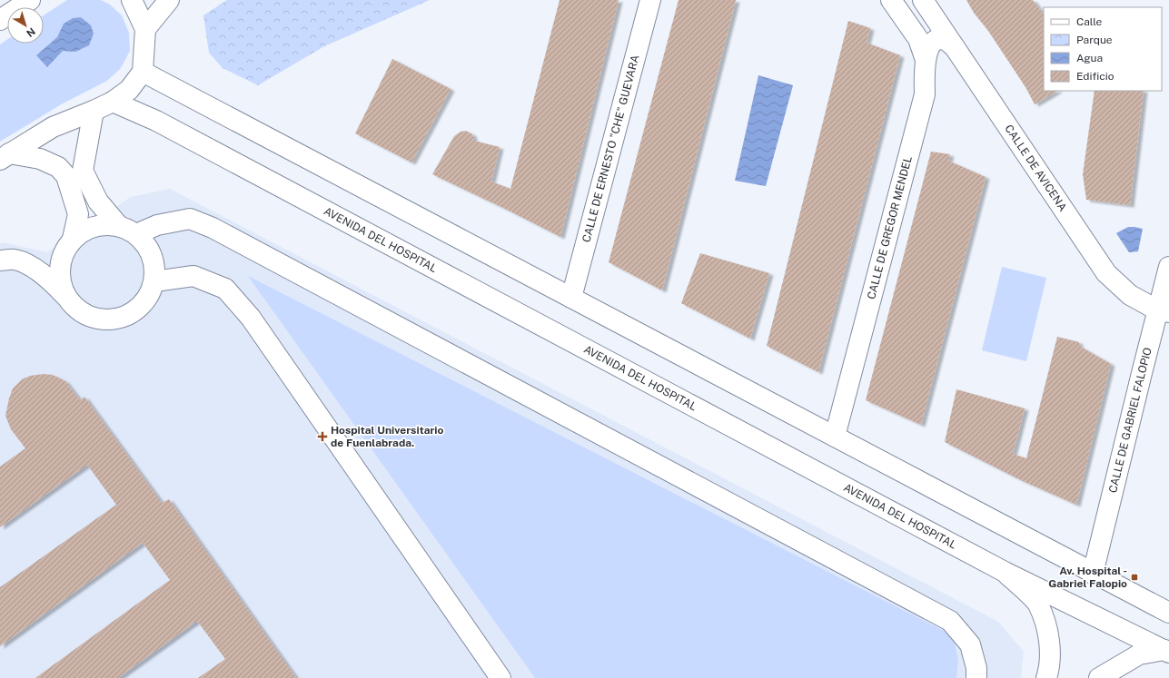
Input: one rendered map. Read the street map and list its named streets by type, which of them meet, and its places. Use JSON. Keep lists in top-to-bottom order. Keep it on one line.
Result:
{"streets":{"main road":["CALLE DE ERNESTO \"CHE\" GUEVARA","CALLE DE AVICENA","CALLE DE GREGOR MENDEL","AVENIDA DEL HOSPITAL","CALLE DE GABRIEL FALOPIO"]},"crossings":[["CALLE DE AVICENA","CALLE DE GREGOR MENDEL"],["CALLE DE AVICENA","CALLE DE GABRIEL FALOPIO"]],"places":{"health":["Hospital Universitario de Fuenlabrada."],"transit":["Av. Hospital - Gabriel Falopio"]},"legend":["Calle","Parque","Agua","Edificio"],"north":"bottom right"}
